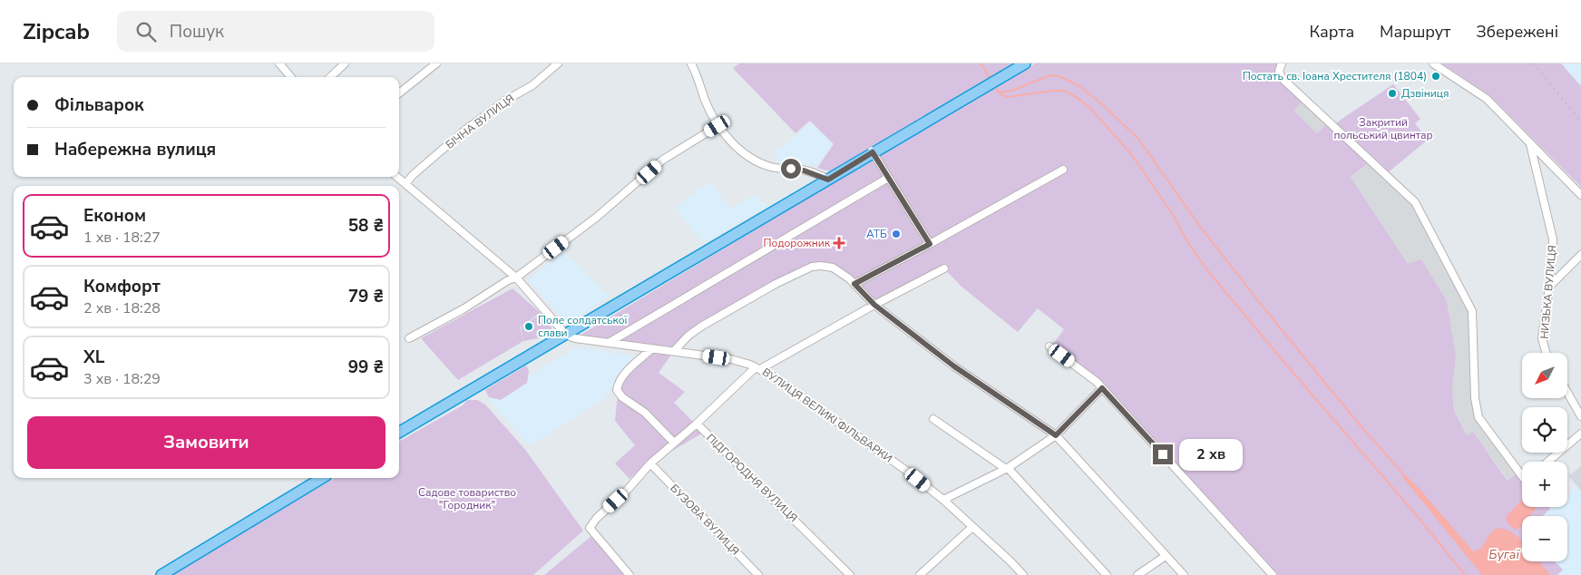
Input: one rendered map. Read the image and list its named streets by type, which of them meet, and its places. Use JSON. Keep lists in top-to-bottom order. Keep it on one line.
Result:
{"streets":{"street":["БІЧНА ВУЛИЦЯ","НИЗЬКА ВУЛИЦЯ","ВУЛИЦЯ ВЕЛИКІ ФІЛЬВАРКИ","ПІДГОРОДНЯ ВУЛИЦЯ","БУЗОВА ВУЛИЦЯ"]},"crossings":[["ПІДГОРОДНЯ ВУЛИЦЯ","БУЗОВА ВУЛИЦЯ"]],"water":["Бугаї"],"parks":["Закритий польський цвинтар","Садове товариство \"Городник\""],"places":{"other":["Постать св. Іоана Хрестителя (1804)","Дзвіниця","АТБ","Поле солдатської слави"],"health":["Подорожник"]},"north":"bottom left","page":{"header":"Zipcab","search":"Пошук","nav":["Карта","Маршрут","Збережені"],"banner":["Фільварок","Набережна вулиця"],"list":[{"name":"Економ","note":"1 хв · 18:27","value":"58 ₴"},{"name":"Комфорт","note":"2 хв · 18:28","value":"79 ₴"},{"name":"XL","note":"3 хв · 18:29","value":"99 ₴"}],"map_buttons":["+","−"],"buttons":"Замовити","bubble":"2 хв"}}
